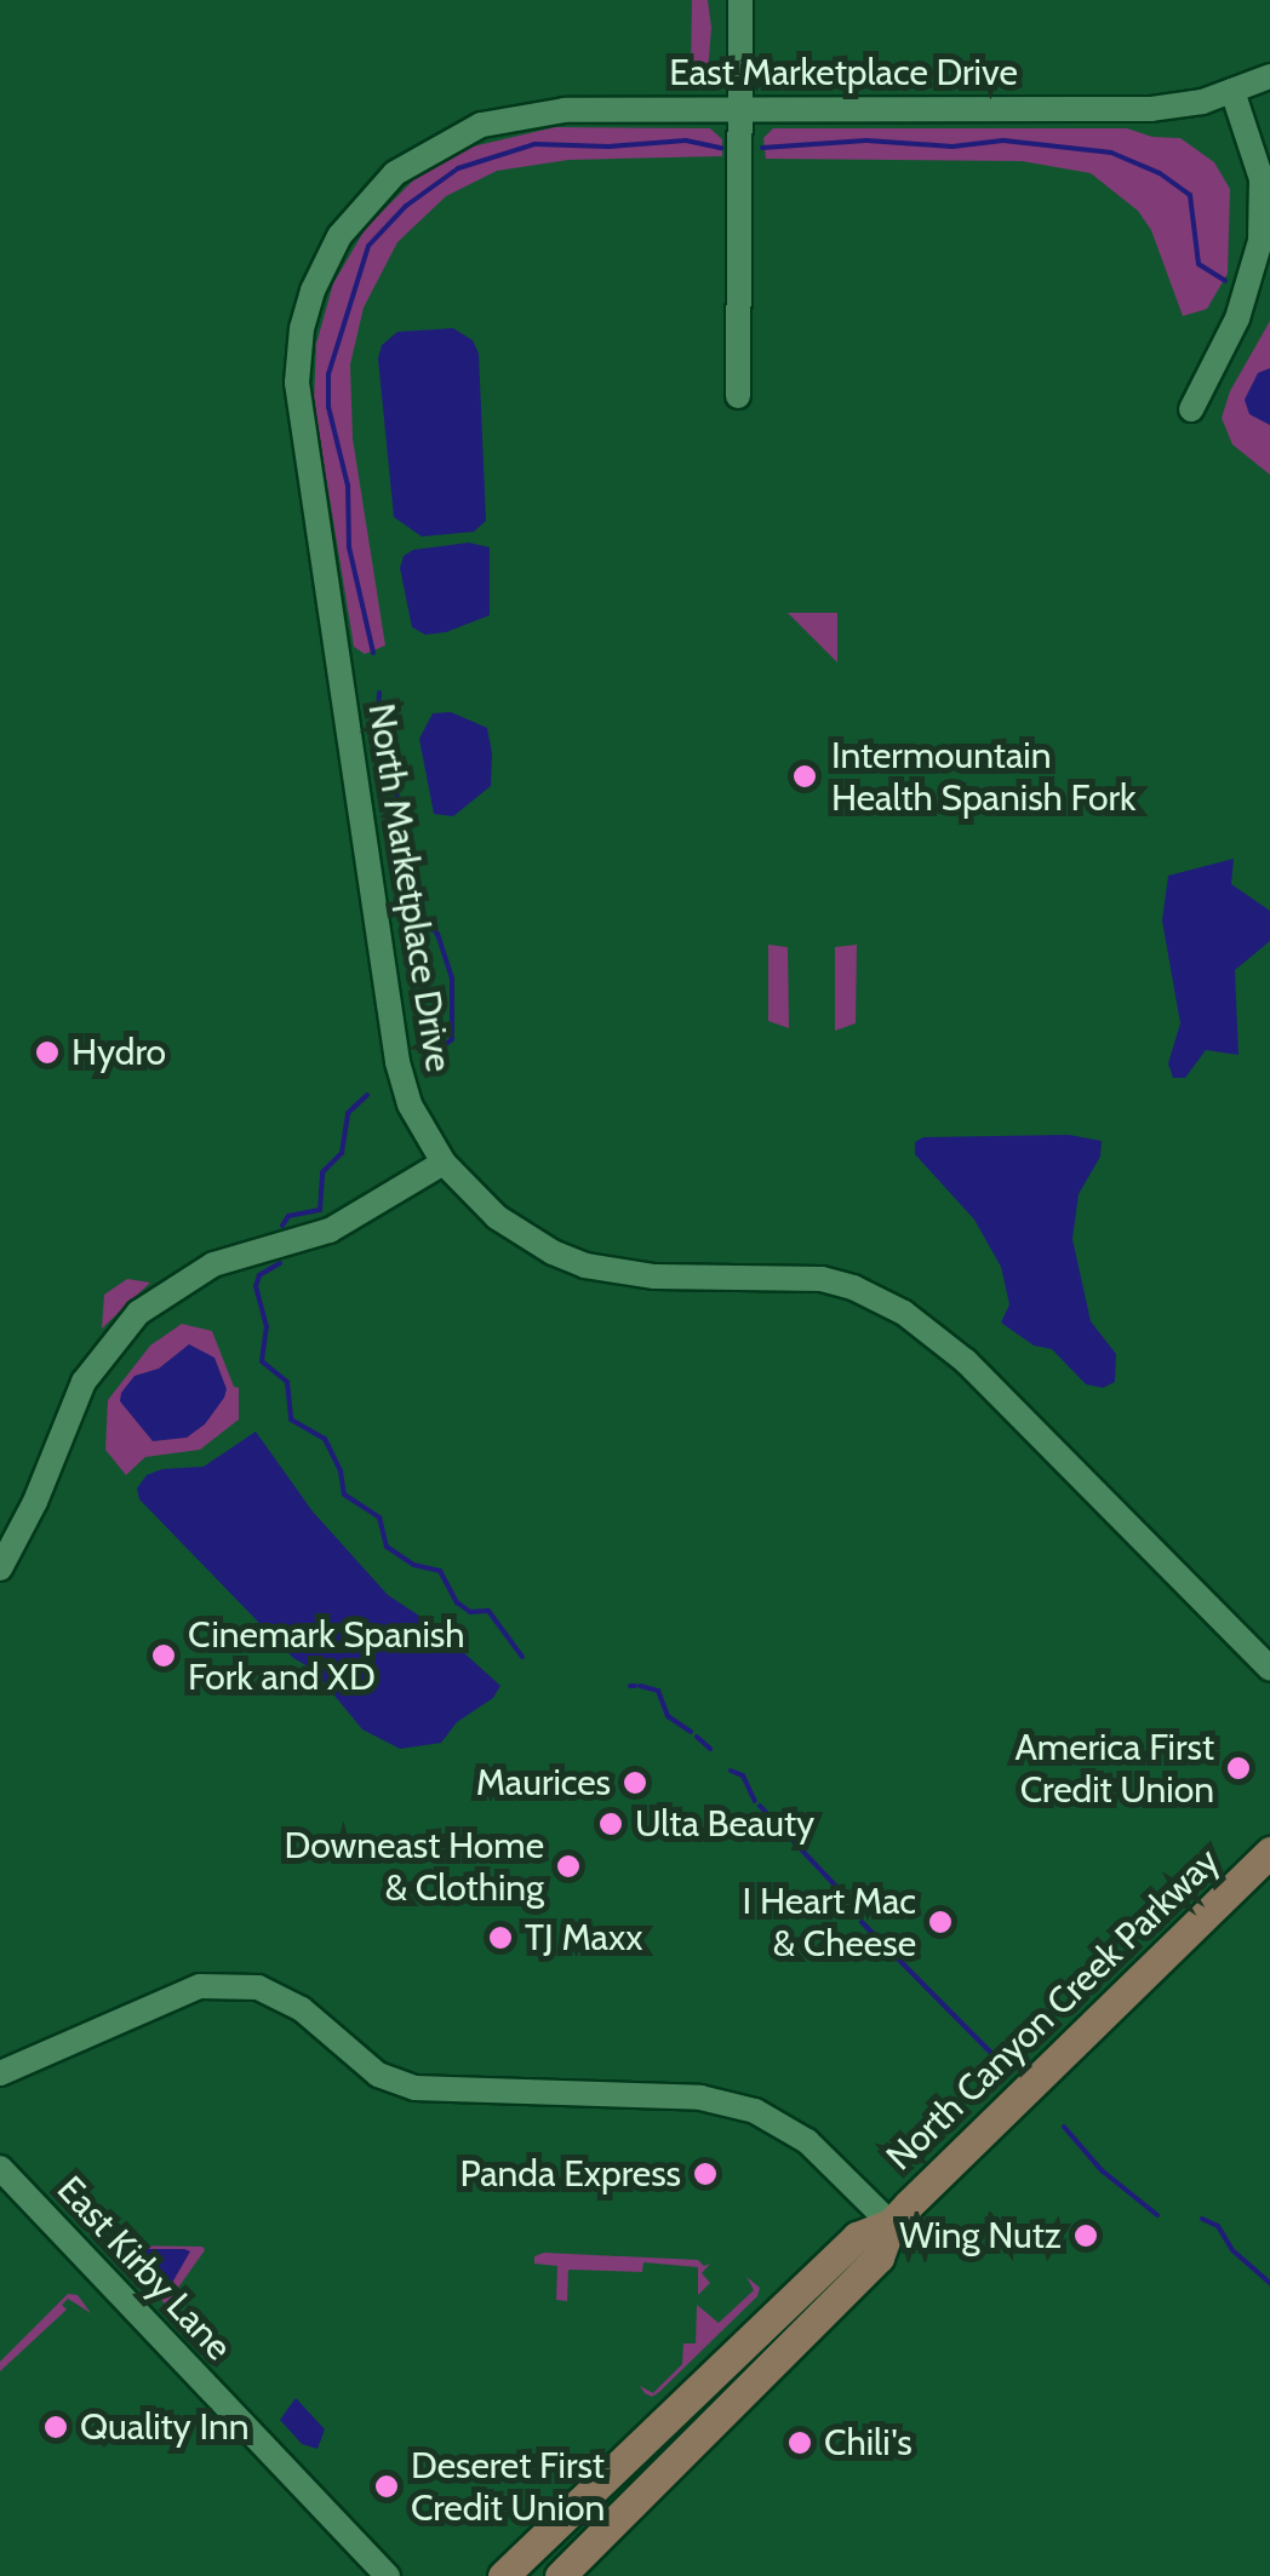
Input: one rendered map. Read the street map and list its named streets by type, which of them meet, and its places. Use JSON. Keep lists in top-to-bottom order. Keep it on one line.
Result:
{"streets":{"main road":["North Canyon Creek Parkway"],"street":["East Marketplace Drive","North Marketplace Drive","East Kirby Lane"]},"crossings":[["East Marketplace Drive","North Marketplace Drive"]],"places":["Intermountain Health Spanish Fork","Hydro","Cinemark Spanish Fork and XD","America First Credit Union","Maurices","Ulta Beauty","Downeast Home & Clothing","I Heart Mac & Cheese","TJ Maxx","Panda Express","Wing Nutz","Quality Inn","Chili's","Deseret First Credit Union"]}
